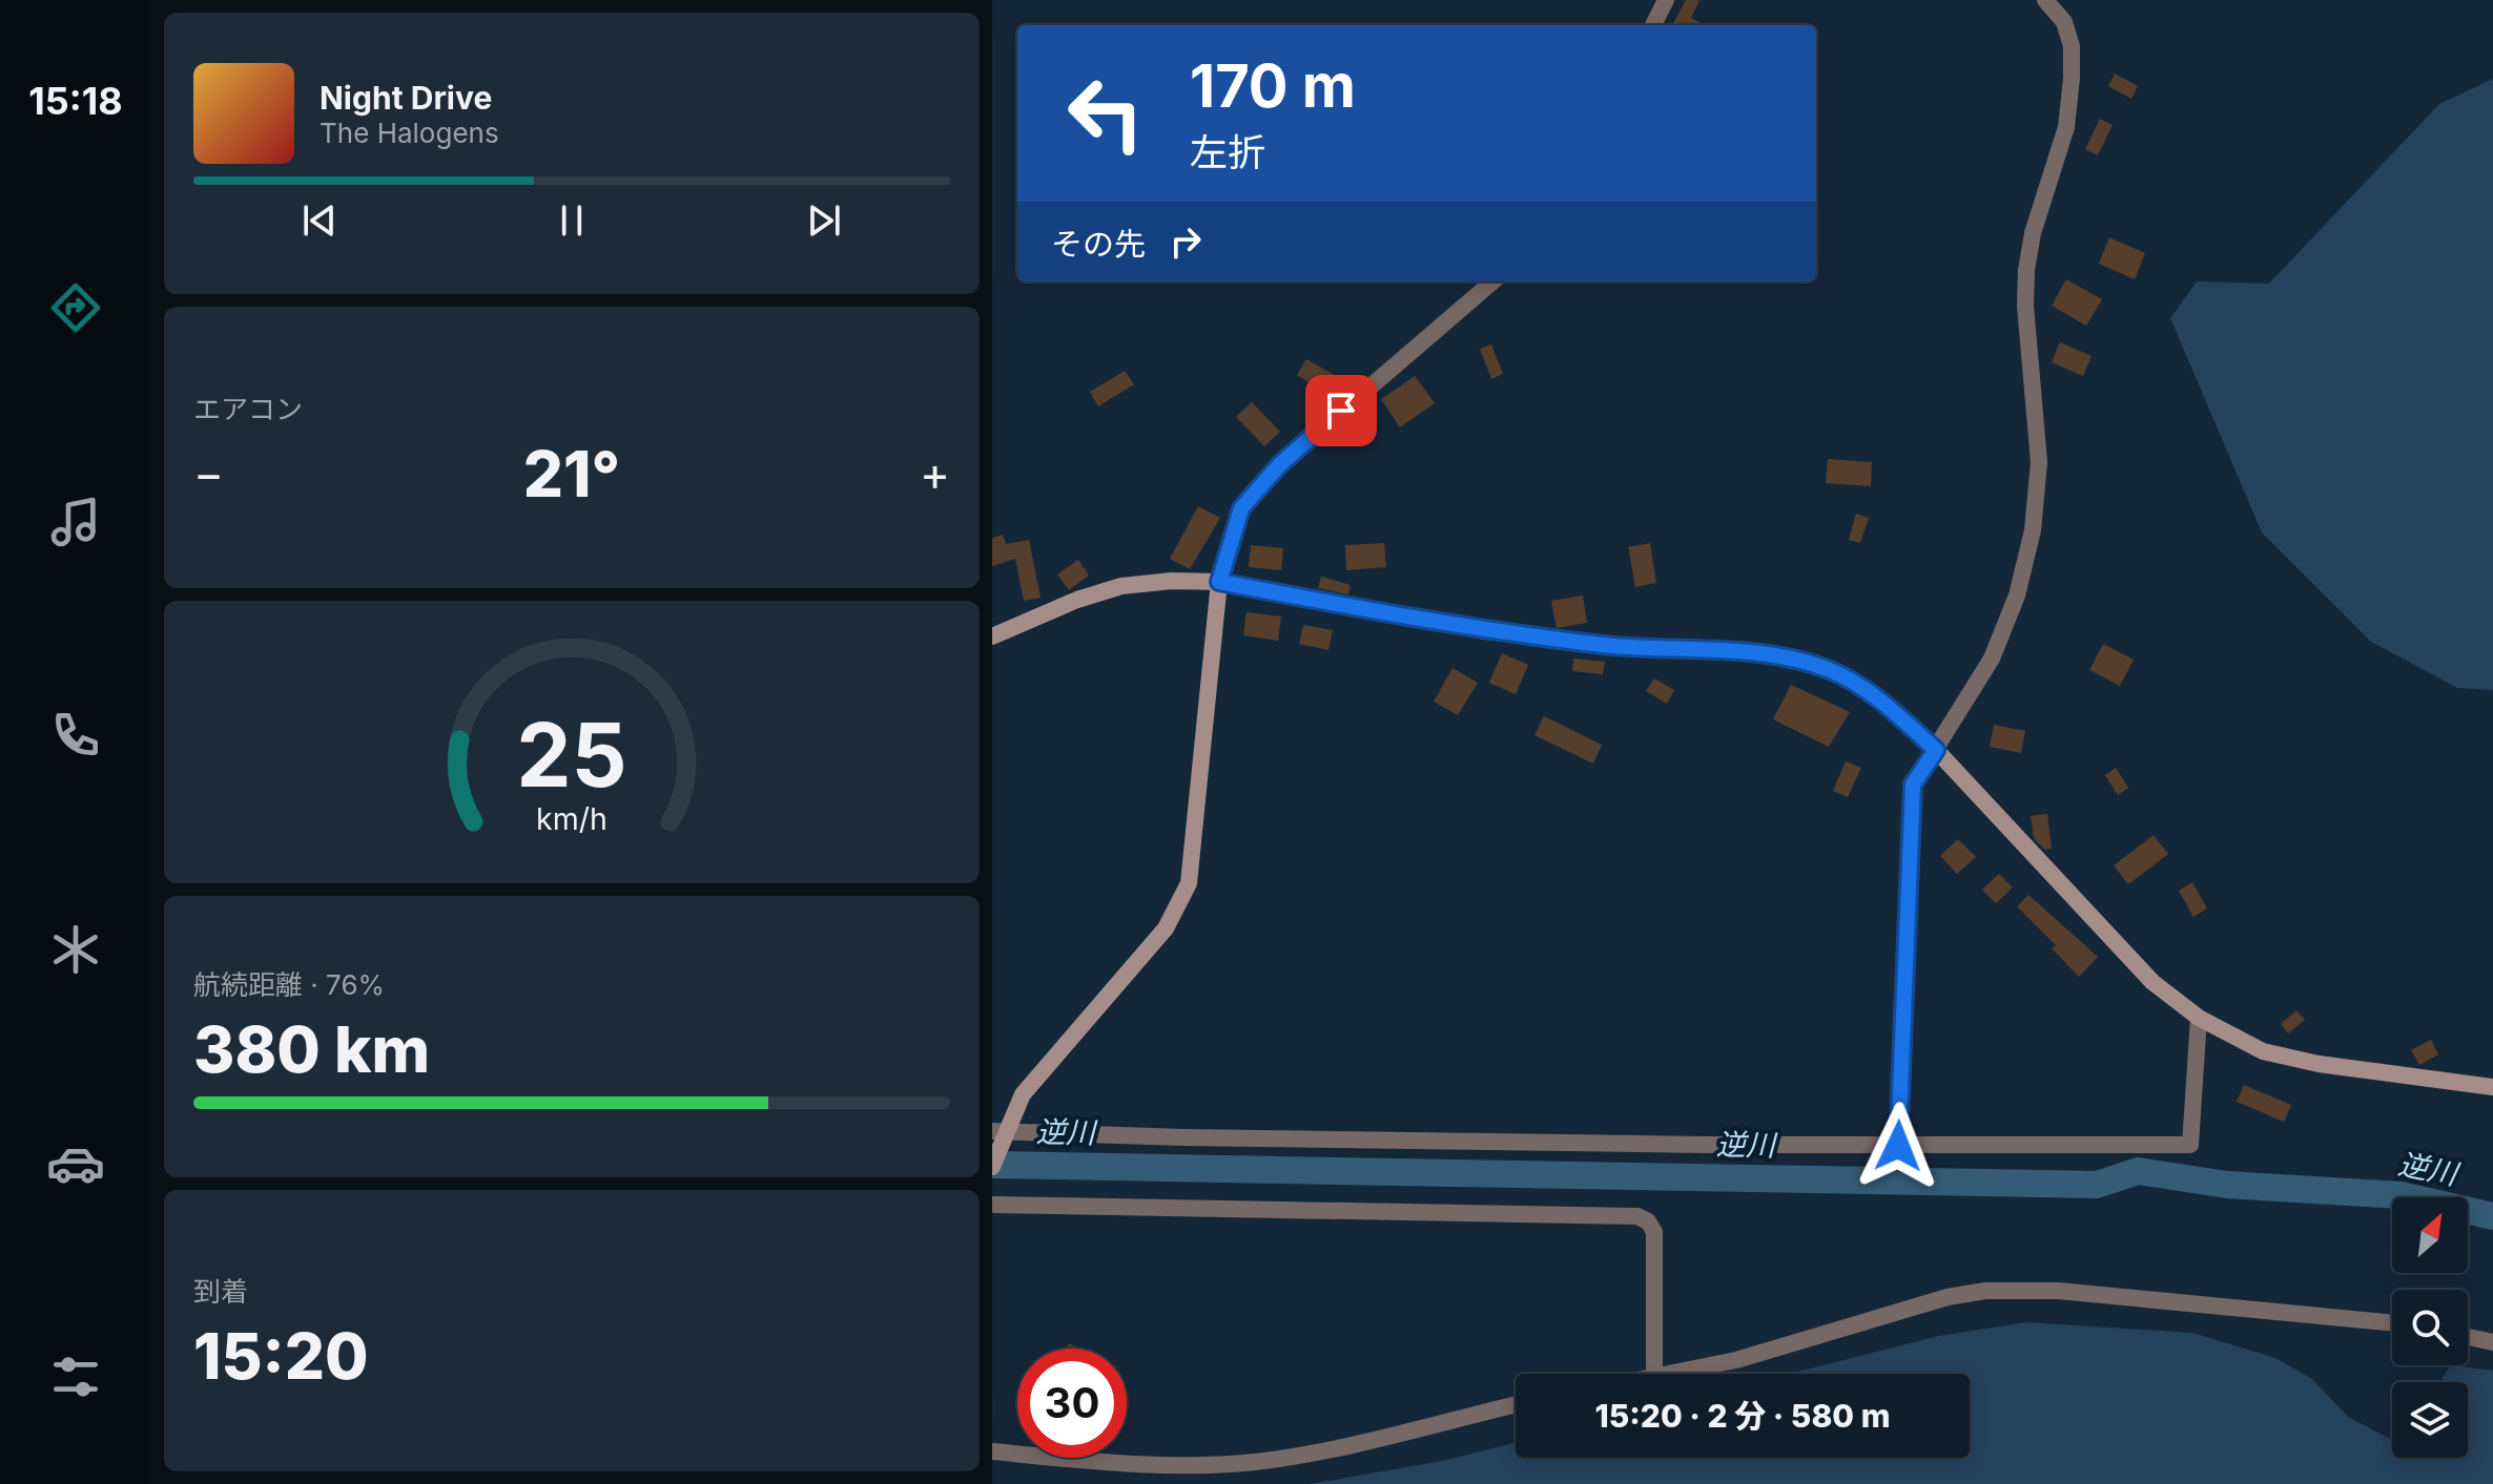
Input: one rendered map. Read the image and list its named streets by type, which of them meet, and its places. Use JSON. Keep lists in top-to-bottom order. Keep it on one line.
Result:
{"water":["逆川"],"north":"top right","page":{"tabs":"15:18","turn":["170 m","左折"],"song":["Night Drive","The Halogens"],"then":"その先","tile":["エアコン",["航続距離 · 76%","380 km"],["到着","15:20"]],"heat":["−","21°","+"],"limit":"30","trip":"15:20 · 2 分 · 580 m","gauge":["25","km/h"]}}
